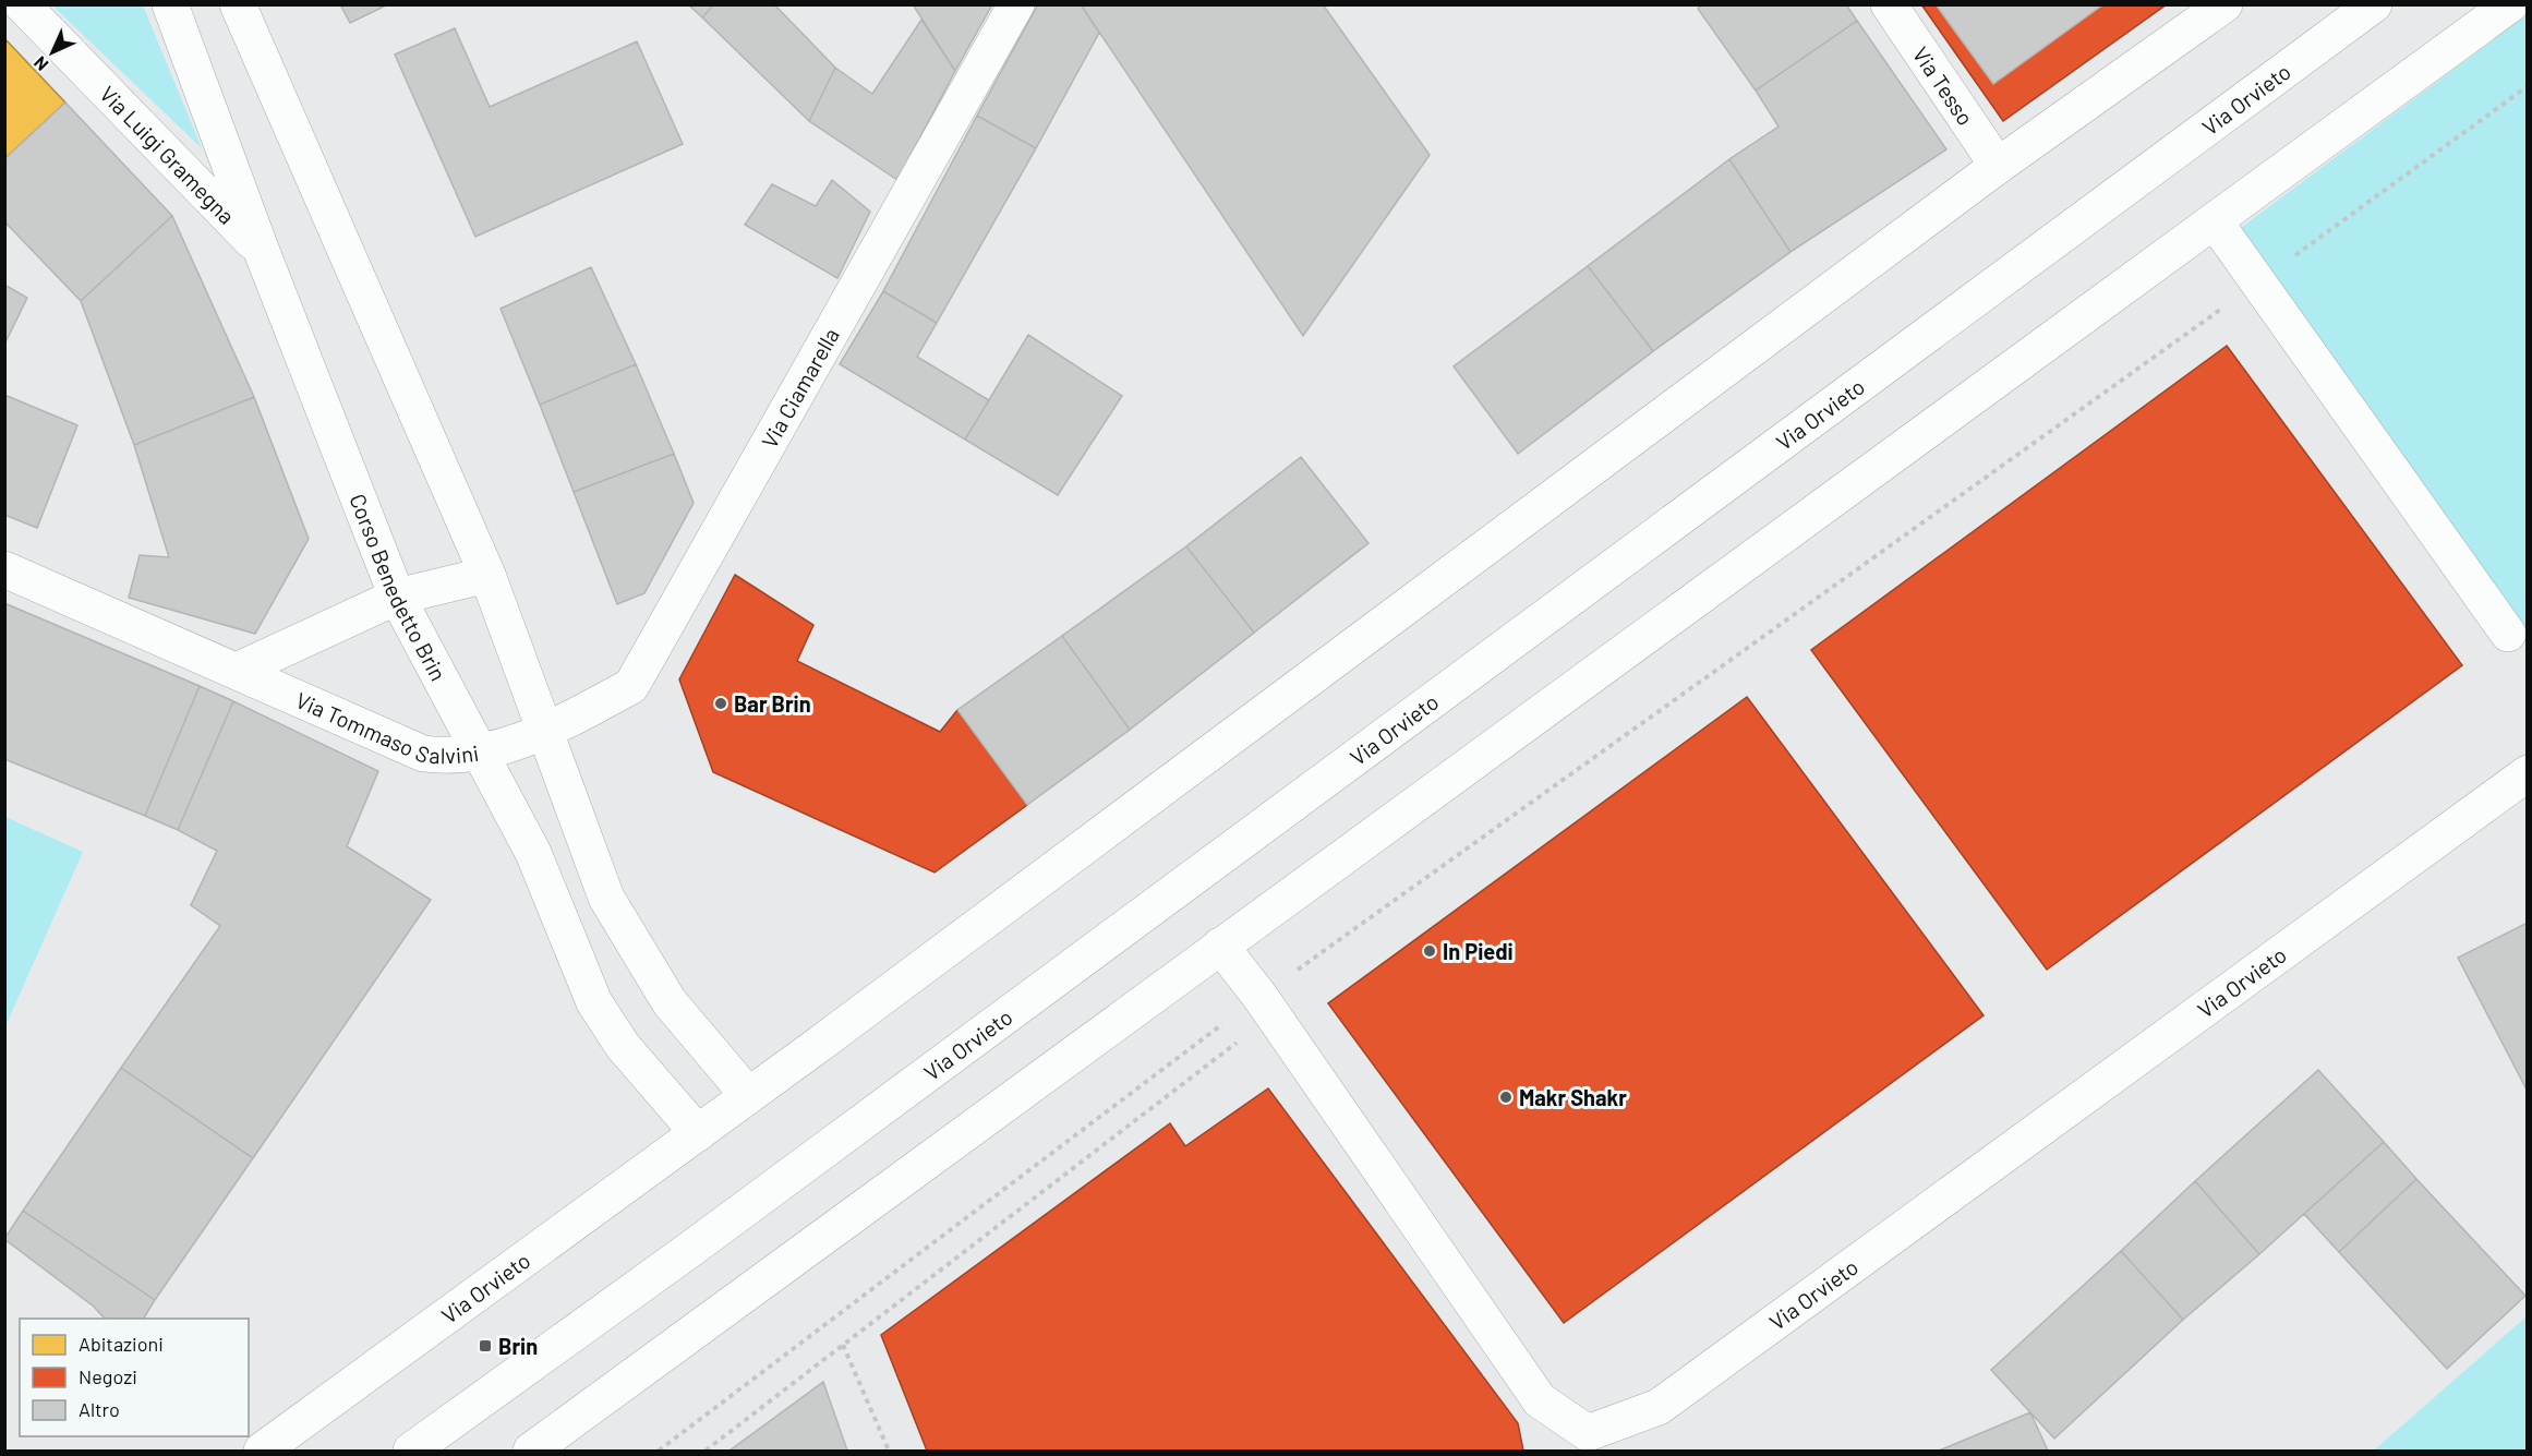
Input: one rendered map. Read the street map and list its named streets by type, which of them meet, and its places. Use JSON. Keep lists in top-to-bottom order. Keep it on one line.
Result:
{"streets":{"street":["Via Tesso","Via Orvieto","Via Luigi Gramegna","Via Ciamarella","Corso Benedetto Brin","Via Tommaso Salvini"]},"crossings":[["Via Tesso","Via Orvieto"],["Via Orvieto","Corso Benedetto Brin"],["Via Luigi Gramegna","Corso Benedetto Brin"],["Via Ciamarella","Via Tommaso Salvini"],["Corso Benedetto Brin","Via Tommaso Salvini"]],"places":{"other":["Bar Brin","In Piedi","Makr Shakr"],"transit":["Brin"]},"legend":["Abitazioni","Negozi","Altro"],"north":"bottom left"}
